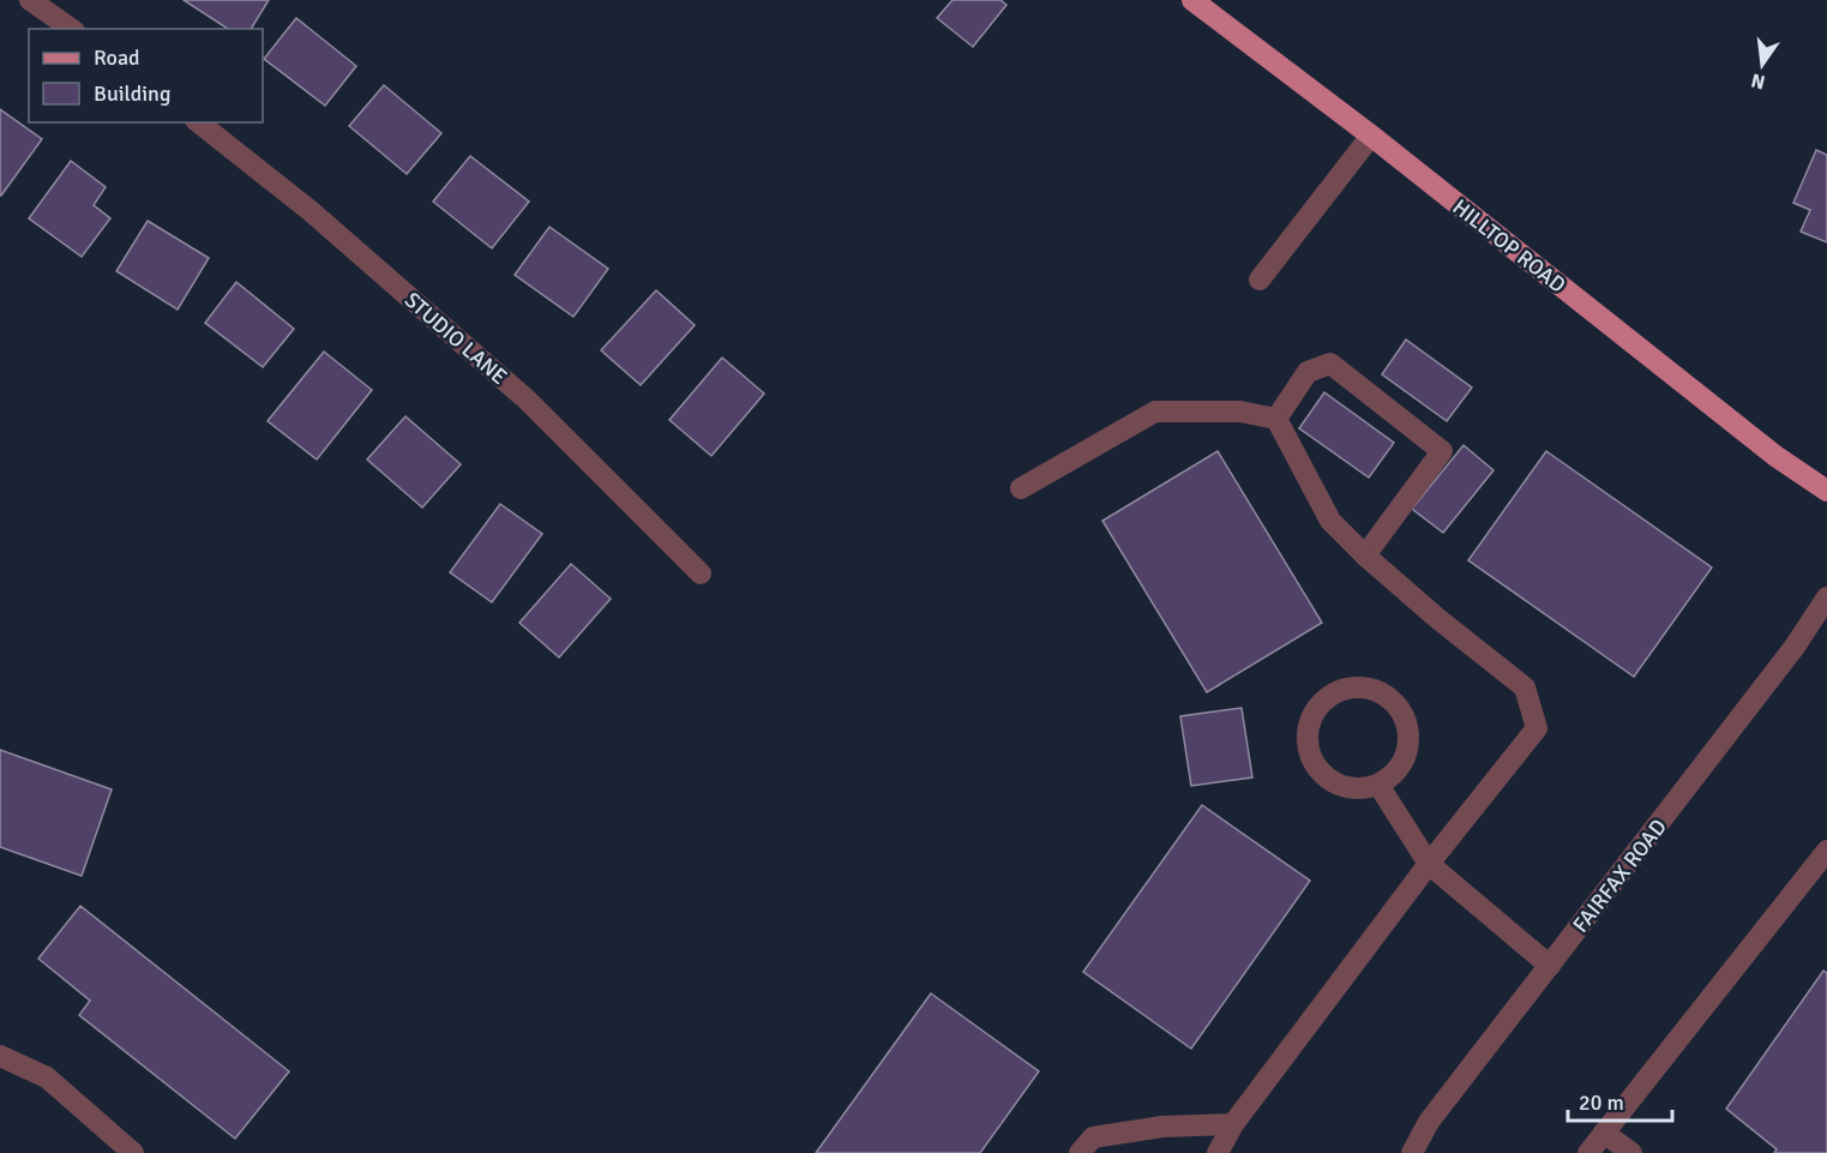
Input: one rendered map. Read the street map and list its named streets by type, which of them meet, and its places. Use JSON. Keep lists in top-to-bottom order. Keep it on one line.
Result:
{"streets":{"main road":["HILLTOP ROAD"],"street":["STUDIO LANE","FAIRFAX ROAD"]},"legend":["Road","Building"],"scale_bar":"20 m","north":"bottom"}
